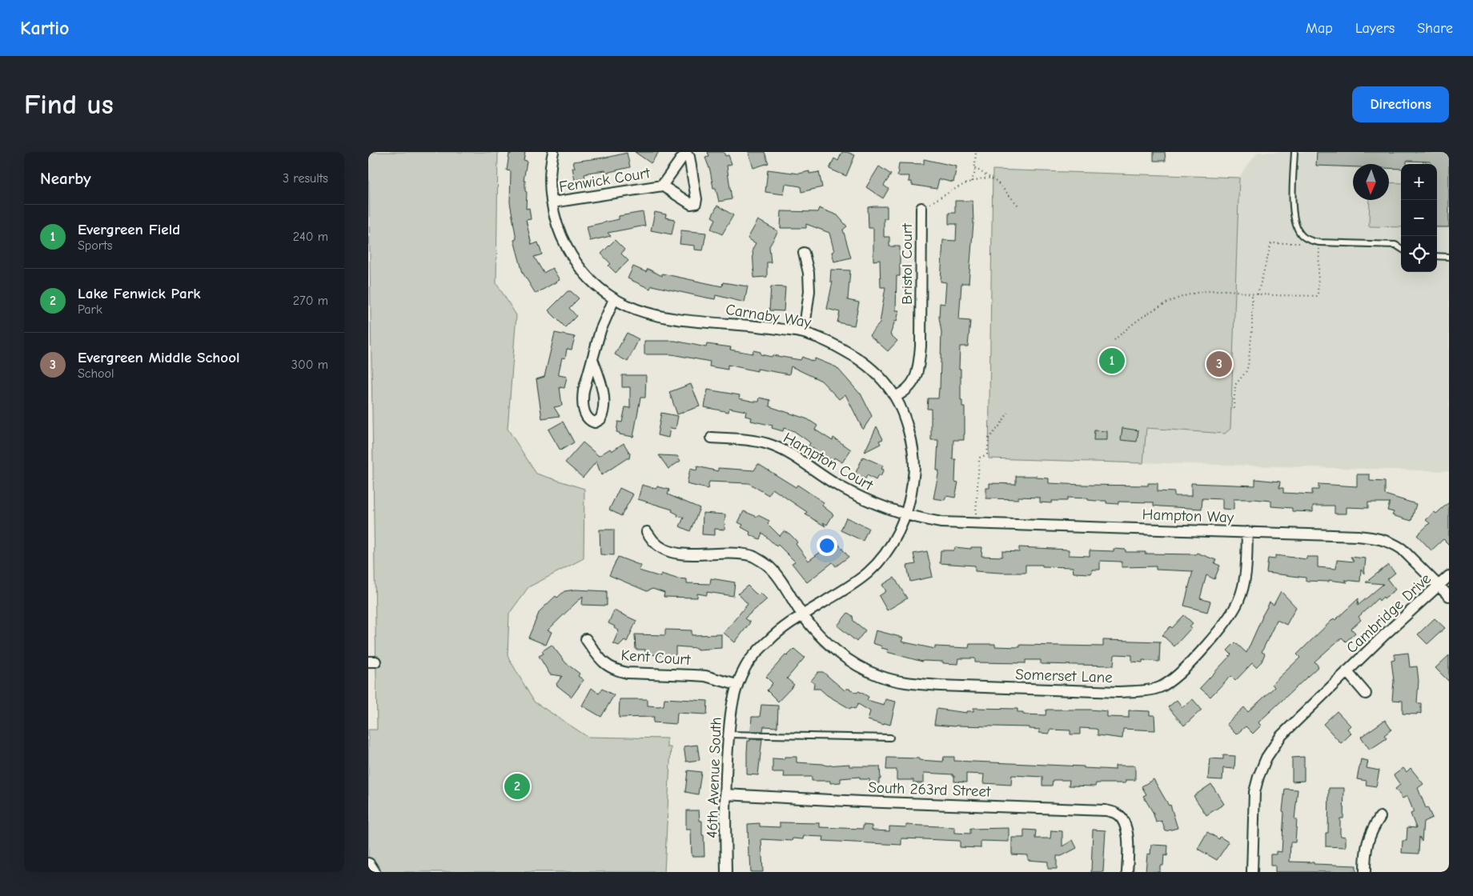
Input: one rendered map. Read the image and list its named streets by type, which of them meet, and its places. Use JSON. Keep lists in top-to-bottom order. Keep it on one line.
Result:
{"streets":{"street":["Fenwick Court","Bristol Court","Carnaby Way","Hampton Court","Hampton Way","Cambridge Drive","Kent Court","Somerset Lane","46th Avenue South","South 263rd Street"]},"crossings":[["Fenwick Court","Carnaby Way"],["Bristol Court","Carnaby Way"],["Carnaby Way","Hampton Court"],["Carnaby Way","Hampton Way"],["Carnaby Way","Kent Court"],["Carnaby Way","Somerset Lane"],["Carnaby Way","46th Avenue South"],["Hampton Court","Hampton Way"],["Hampton Way","Cambridge Drive"],["Hampton Way","Somerset Lane"],["Kent Court","46th Avenue South"],["46th Avenue South","South 263rd Street"]],"north":"bottom","page":{"header":"Kartio","nav":["Map","Layers","Share"],"buttons":"Directions","title":"Find us","heading":["Nearby","3 results"],"map_buttons":["+","−"],"list":[{"mark":"1","name":"Evergreen Field","note":"Sports","value":"240 m"},{"mark":"2","name":"Lake Fenwick Park","note":"Park","value":"270 m"},{"mark":"3","name":"Evergreen Middle School","note":"School","value":"300 m"}],"pins":["1","3","2"]}}
